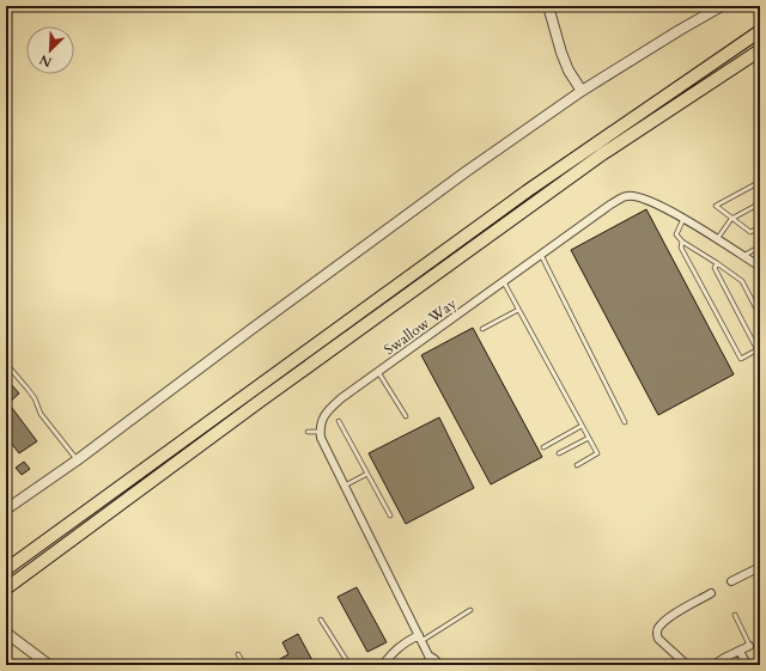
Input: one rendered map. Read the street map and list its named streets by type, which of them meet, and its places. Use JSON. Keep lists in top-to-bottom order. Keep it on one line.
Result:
{"streets":{"street":["Swallow Way"]},"north":"bottom left"}
